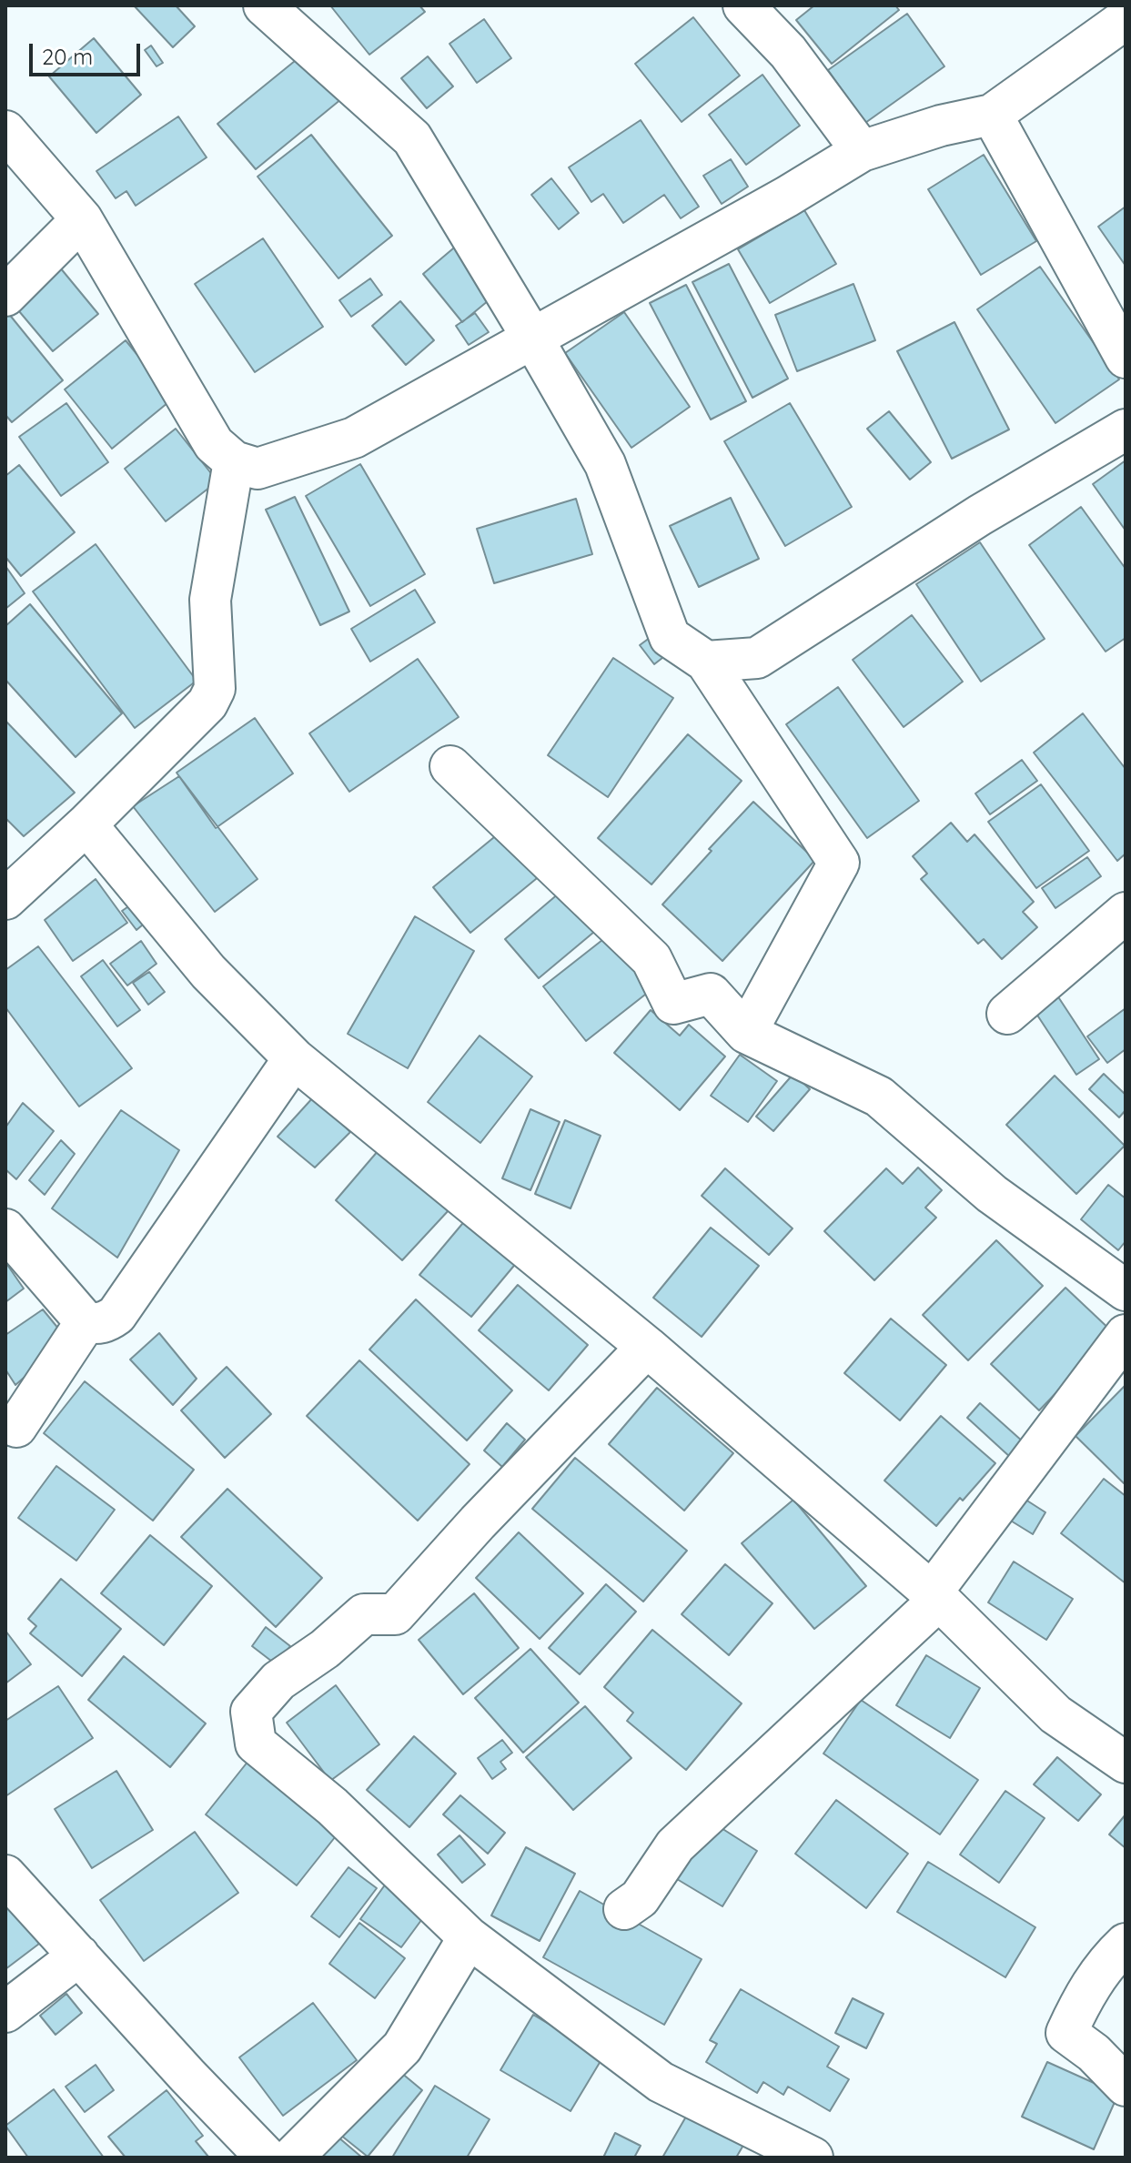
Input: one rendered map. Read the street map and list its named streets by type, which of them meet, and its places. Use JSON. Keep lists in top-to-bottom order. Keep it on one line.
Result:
{"scale_bar":"20 m"}
